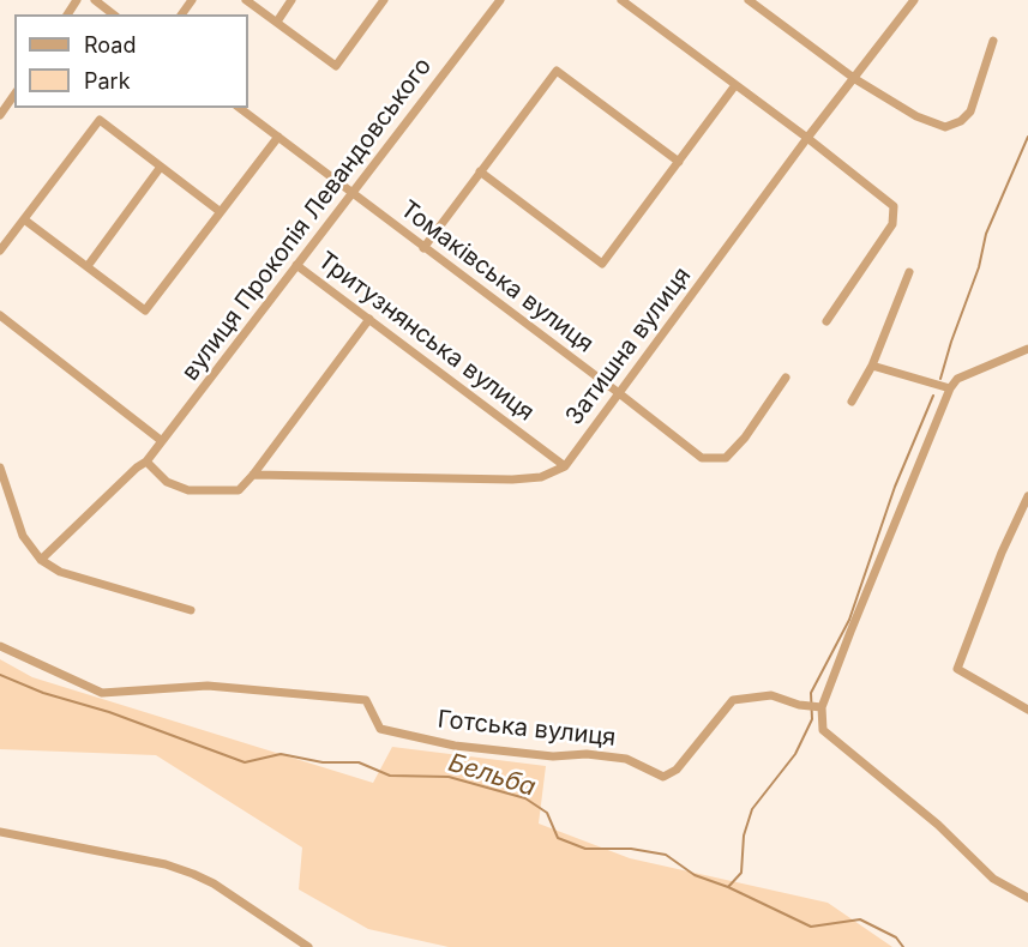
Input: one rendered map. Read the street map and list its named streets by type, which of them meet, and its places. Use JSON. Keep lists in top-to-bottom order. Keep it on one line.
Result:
{"streets":{"street":["вулиця Прокопія Левандовського","Томаківська вулиця","Тритузнянська вулиця","Затишна вулиця","Готська вулиця"]},"crossings":[["вулиця Прокопія Левандовського","Томаківська вулиця"],["вулиця Прокопія Левандовського","Тритузнянська вулиця"],["Томаківська вулиця","Затишна вулиця"],["Тритузнянська вулиця","Затишна вулиця"]],"water":["Бельба"],"legend":["Road","Park"]}
